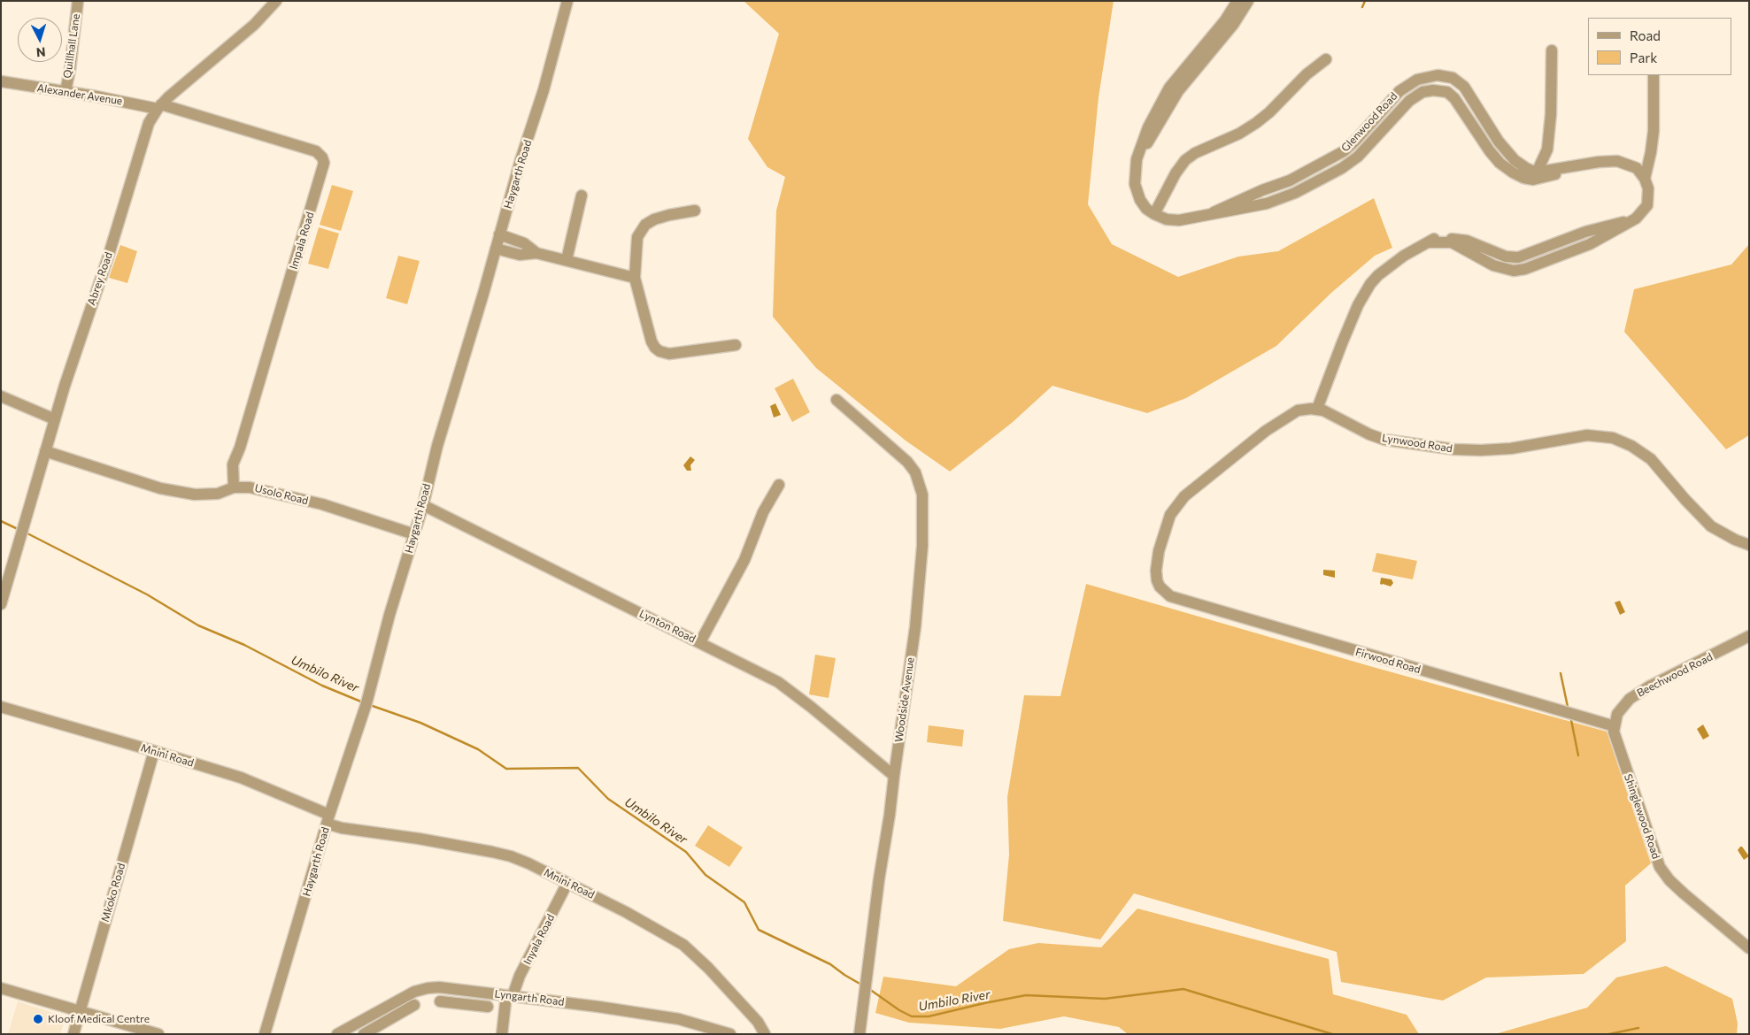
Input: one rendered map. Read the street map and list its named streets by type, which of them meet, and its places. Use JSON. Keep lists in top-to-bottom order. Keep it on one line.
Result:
{"streets":{"street":["Quillhall Lane","Alexander Avenue","Glenwood Road","Haygarth Road","Impala Road","Abrey Road","Lynwood Road","Usolo Road","Lynton Road","Firwood Road","Beechwood Road","Woodside Avenue","Mnini Road","Shinglewood Road","Mkoko Road","Inyala Road","Lyngarth Road"]},"crossings":[["Quillhall Lane","Alexander Avenue"],["Alexander Avenue","Impala Road"],["Alexander Avenue","Abrey Road"],["Haygarth Road","Usolo Road"],["Haygarth Road","Lynton Road"],["Haygarth Road","Mnini Road"],["Impala Road","Abrey Road"],["Impala Road","Usolo Road"],["Abrey Road","Usolo Road"],["Lynwood Road","Firwood Road"],["Lynton Road","Woodside Avenue"],["Firwood Road","Beechwood Road"],["Firwood Road","Shinglewood Road"],["Beechwood Road","Shinglewood Road"],["Mnini Road","Mkoko Road"],["Mnini Road","Inyala Road"],["Inyala Road","Lyngarth Road"]],"water":["Umbilo River"],"places":["Kloof Medical Centre"],"legend":["Road","Park"],"north":"bottom"}
